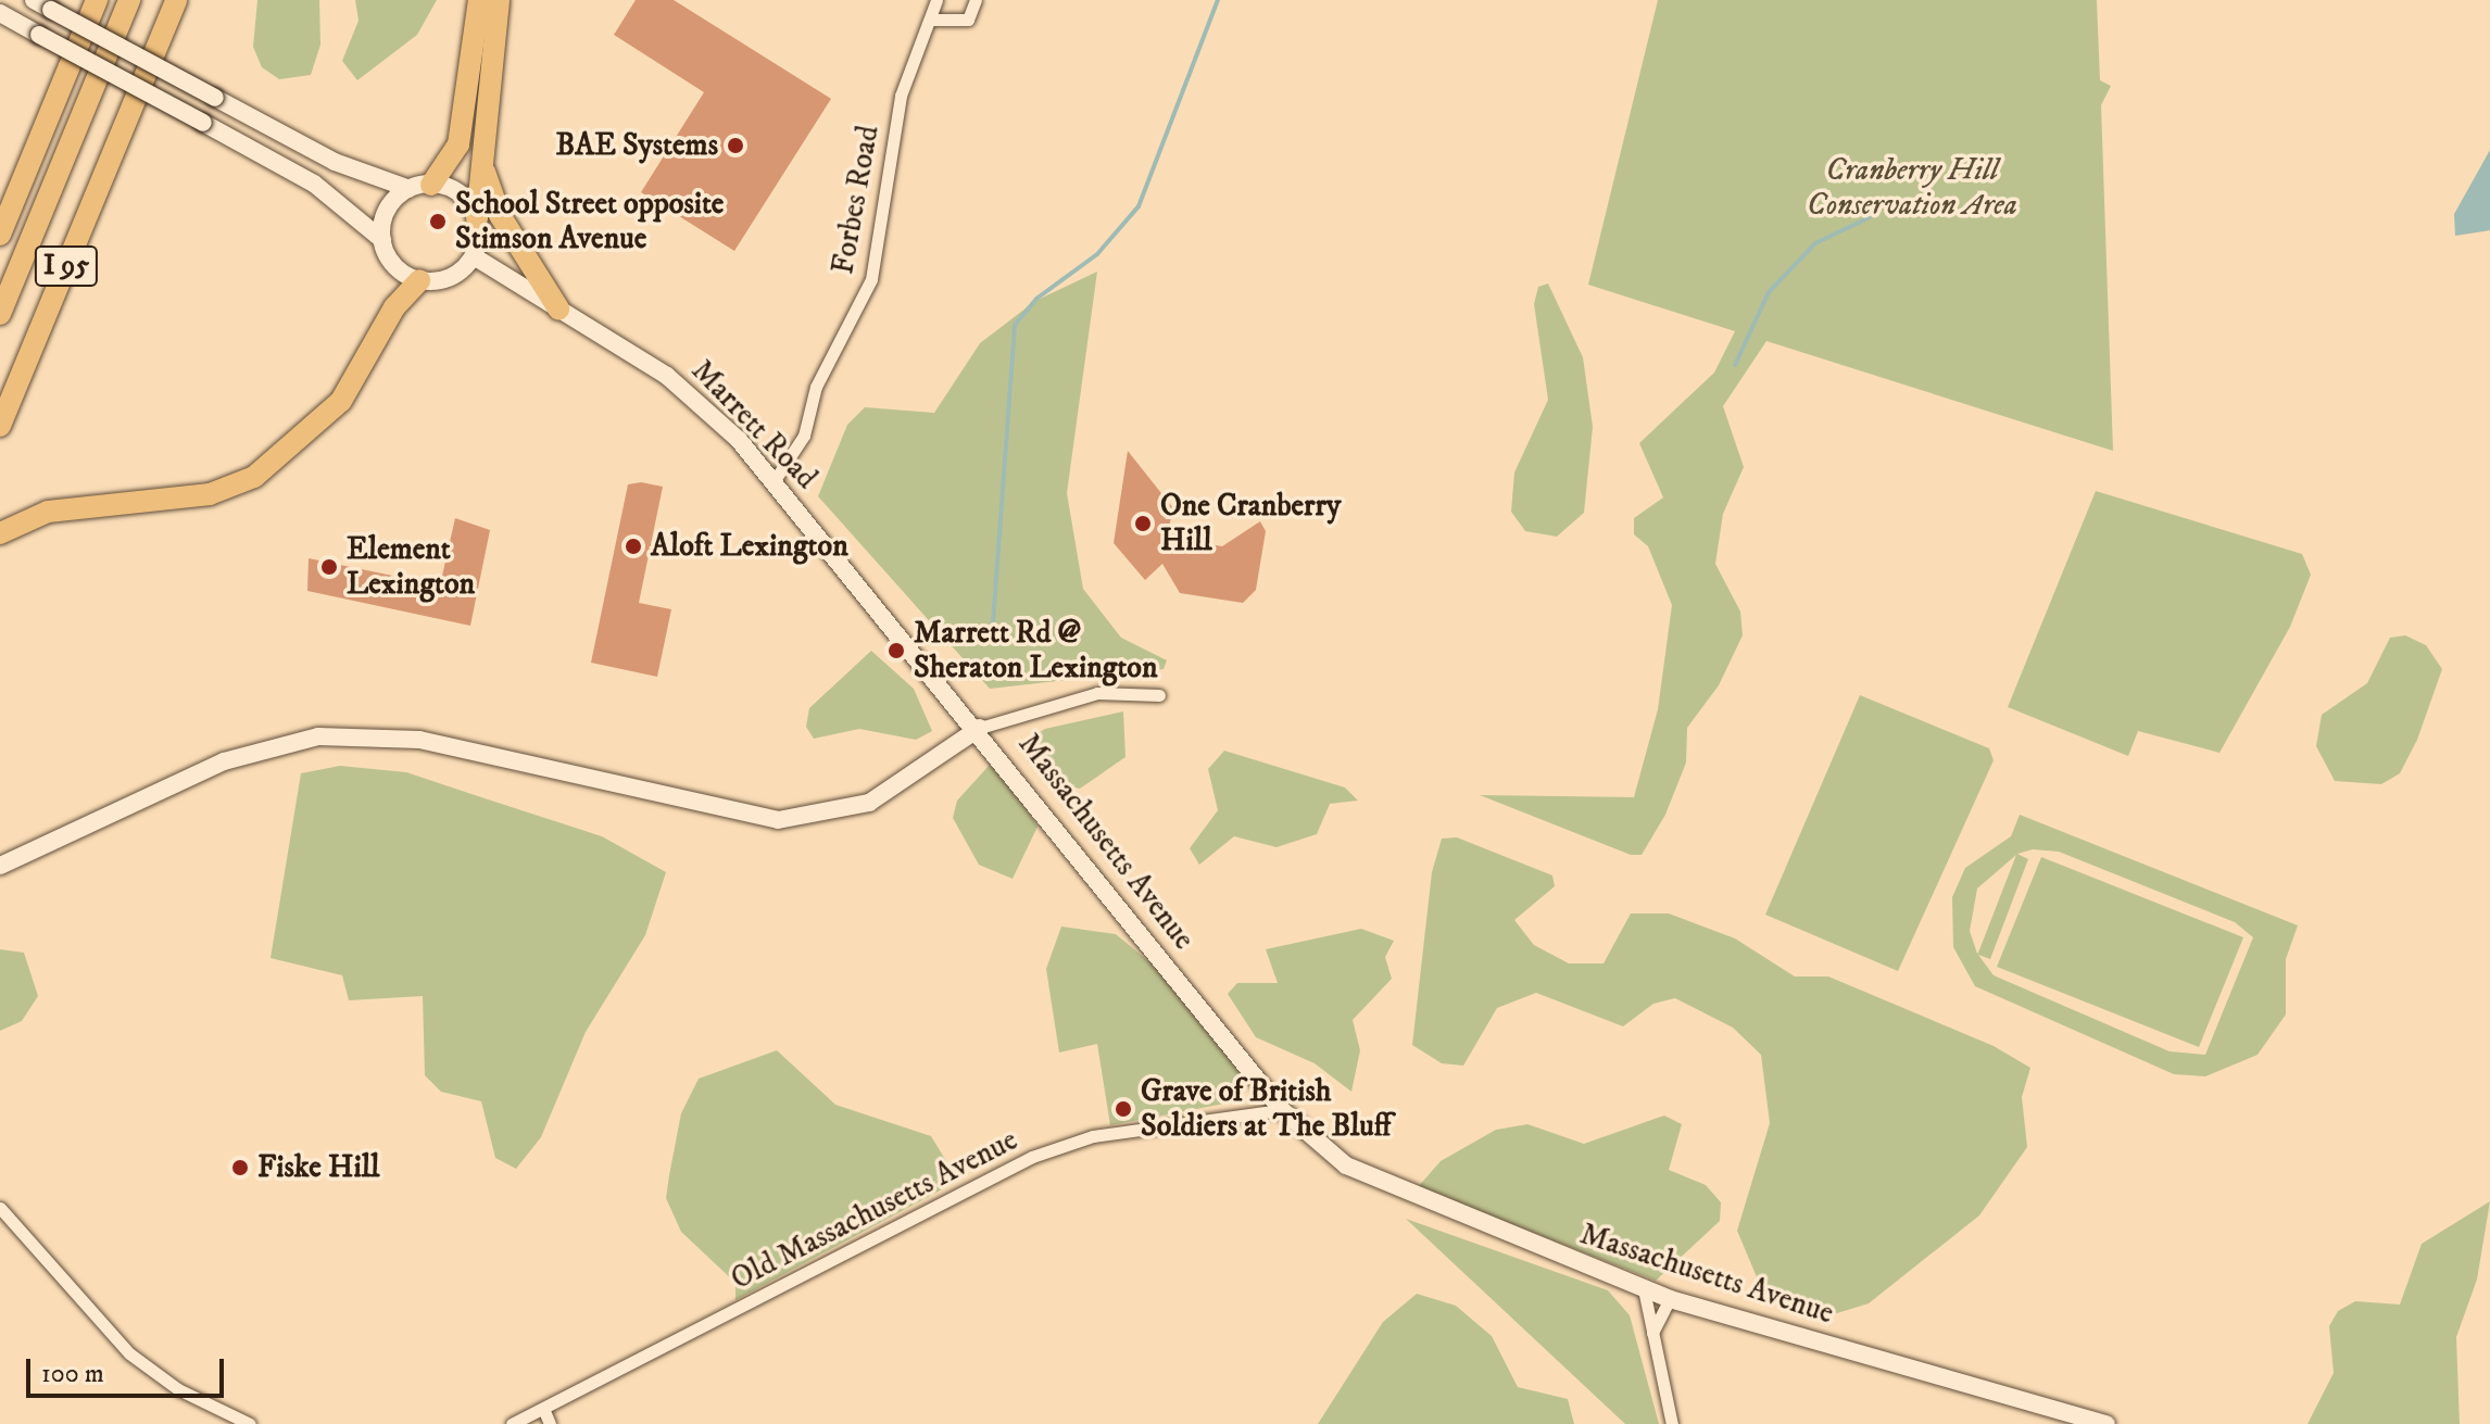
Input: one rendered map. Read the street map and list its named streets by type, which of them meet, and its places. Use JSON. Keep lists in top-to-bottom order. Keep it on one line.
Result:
{"streets":{"highway":["I 95"],"main road":["Marrett Road","Massachusetts Avenue"],"street":["Forbes Road","Old Massachusetts Avenue"]},"crossings":[["Forbes Road","Marrett Road"],["Marrett Road","Massachusetts Avenue"],["Massachusetts Avenue","Old Massachusetts Avenue"]],"parks":["Cranberry Hill Conservation Area"],"places":["BAE Systems","School Street opposite Stimson Avenue","One Cranberry Hill","Aloft Lexington","Element Lexington","Marrett Rd @ Sheraton Lexington","Grave of British Soldiers at The Bluff","Fiske Hill"],"scale_bar":"100 m"}
